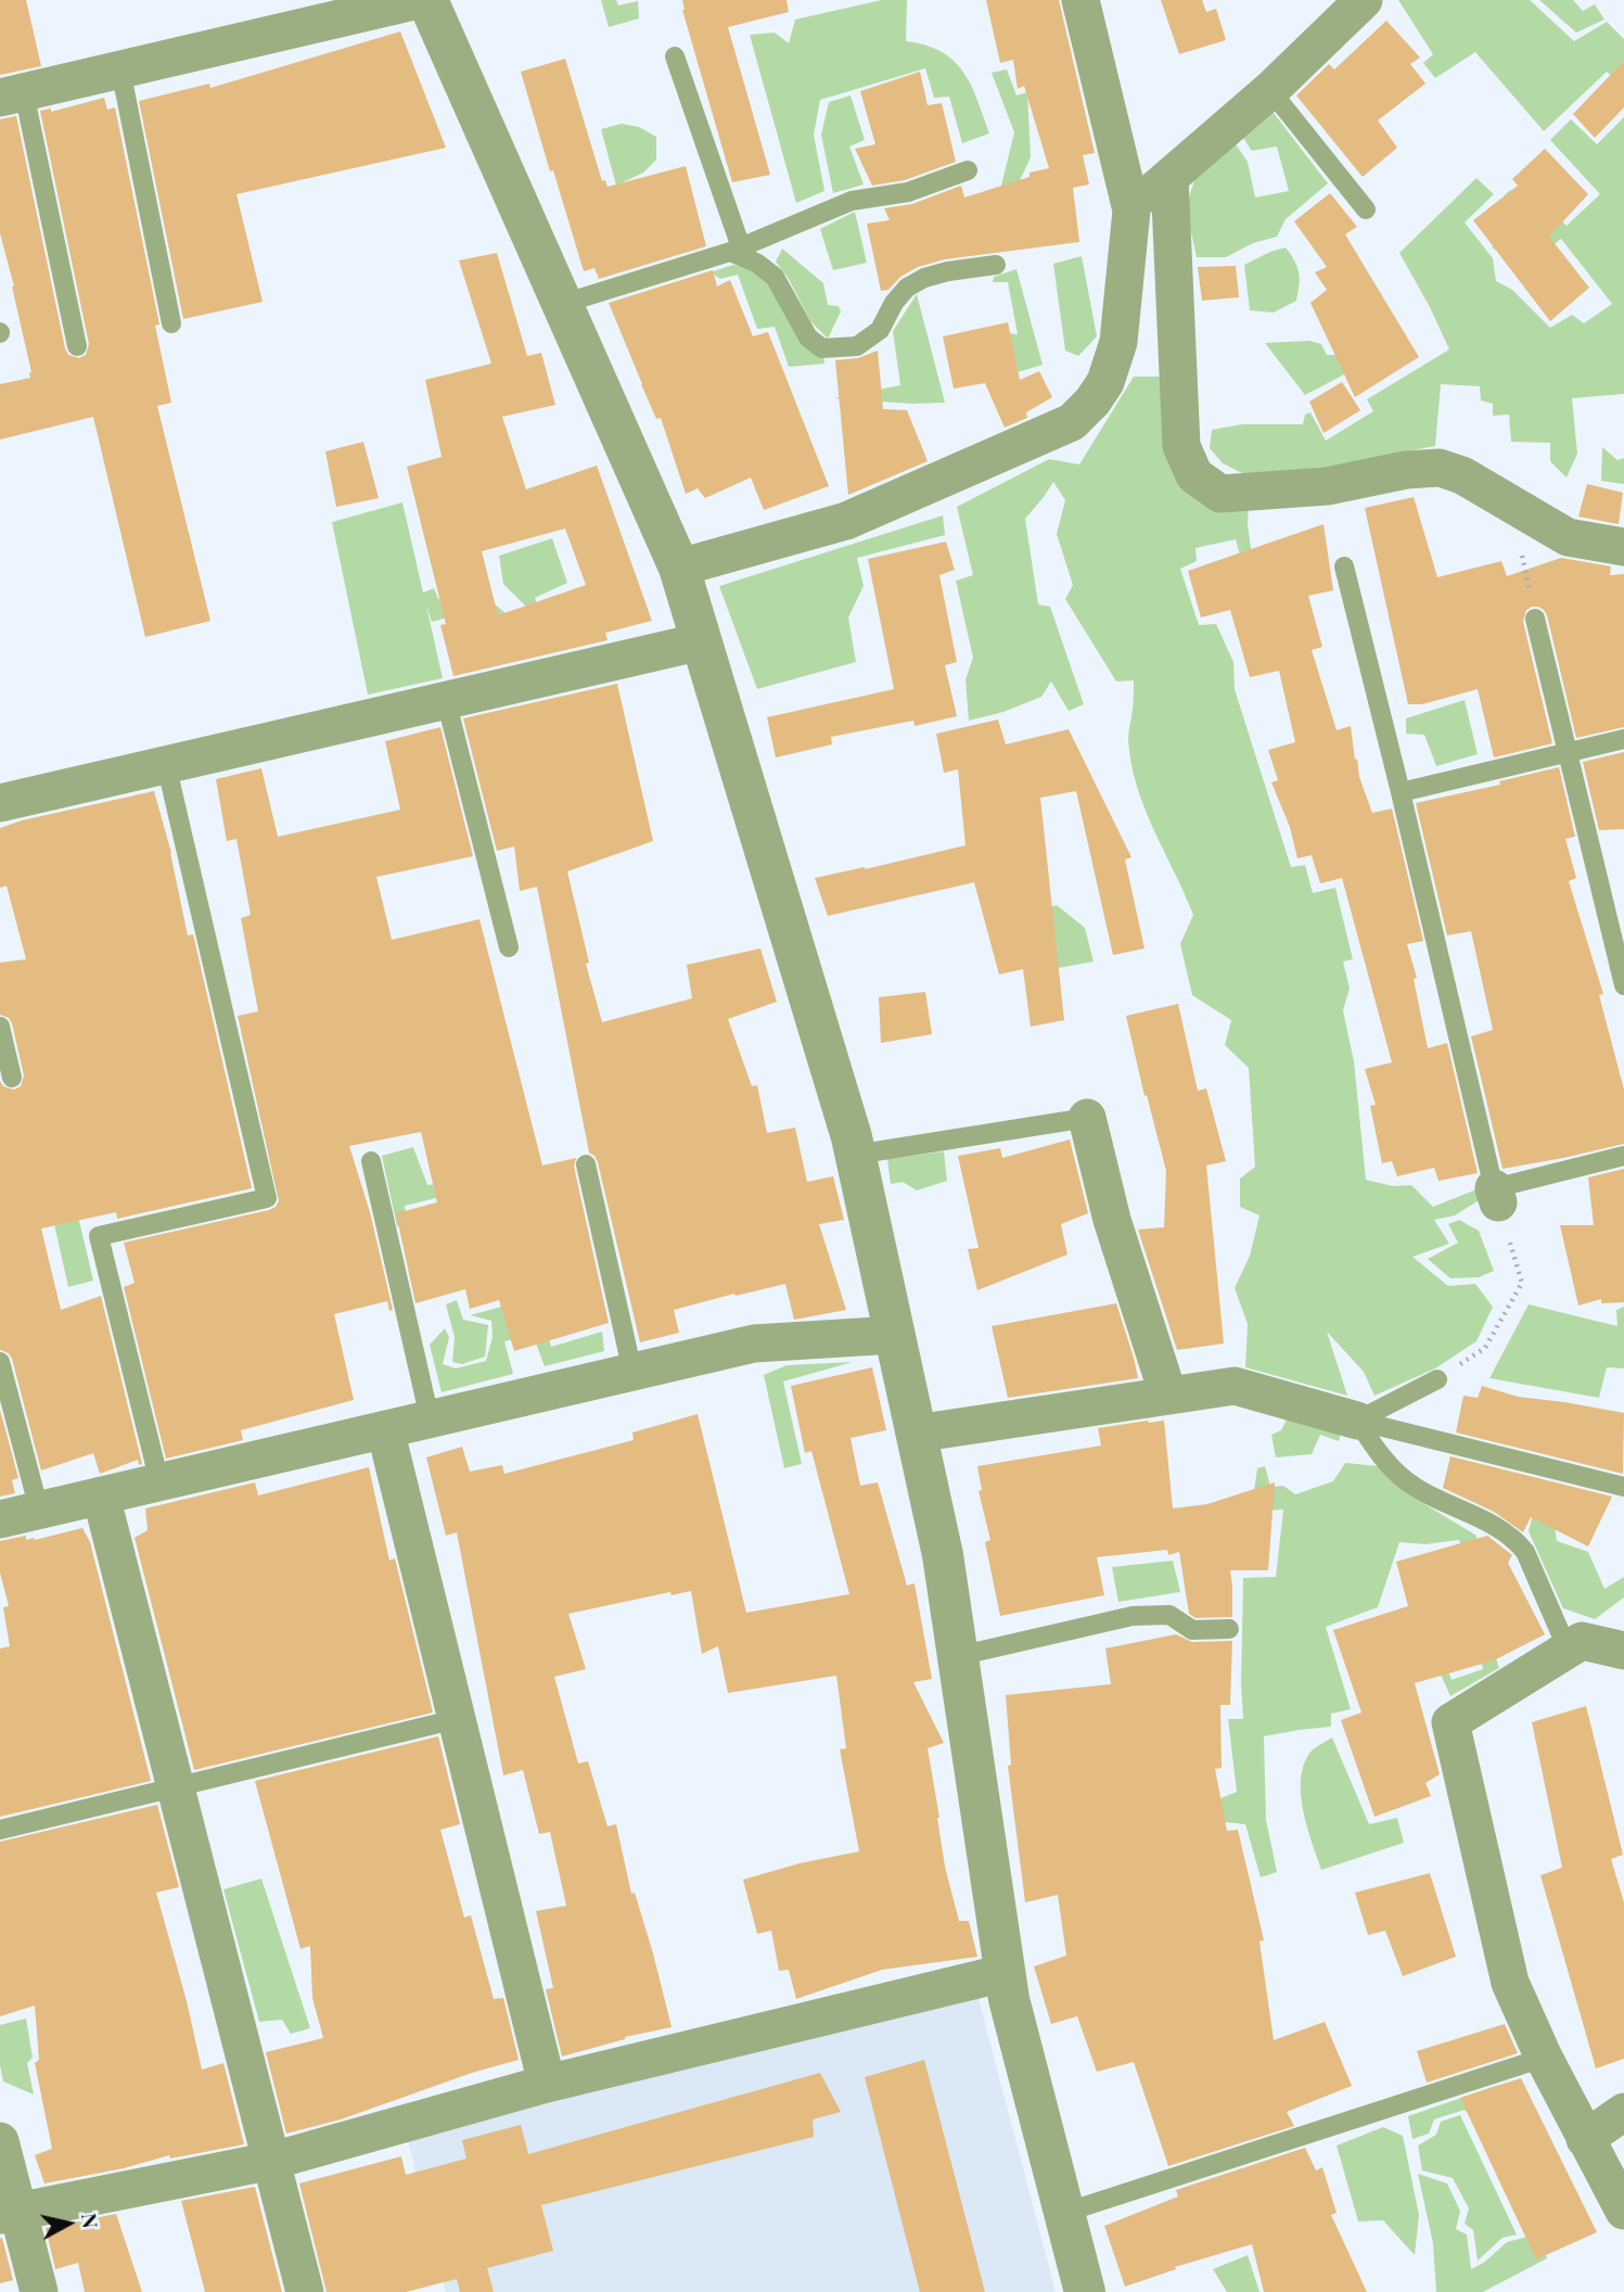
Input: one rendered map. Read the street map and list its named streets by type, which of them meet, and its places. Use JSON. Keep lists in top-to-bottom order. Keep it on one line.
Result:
{"north":"right"}
